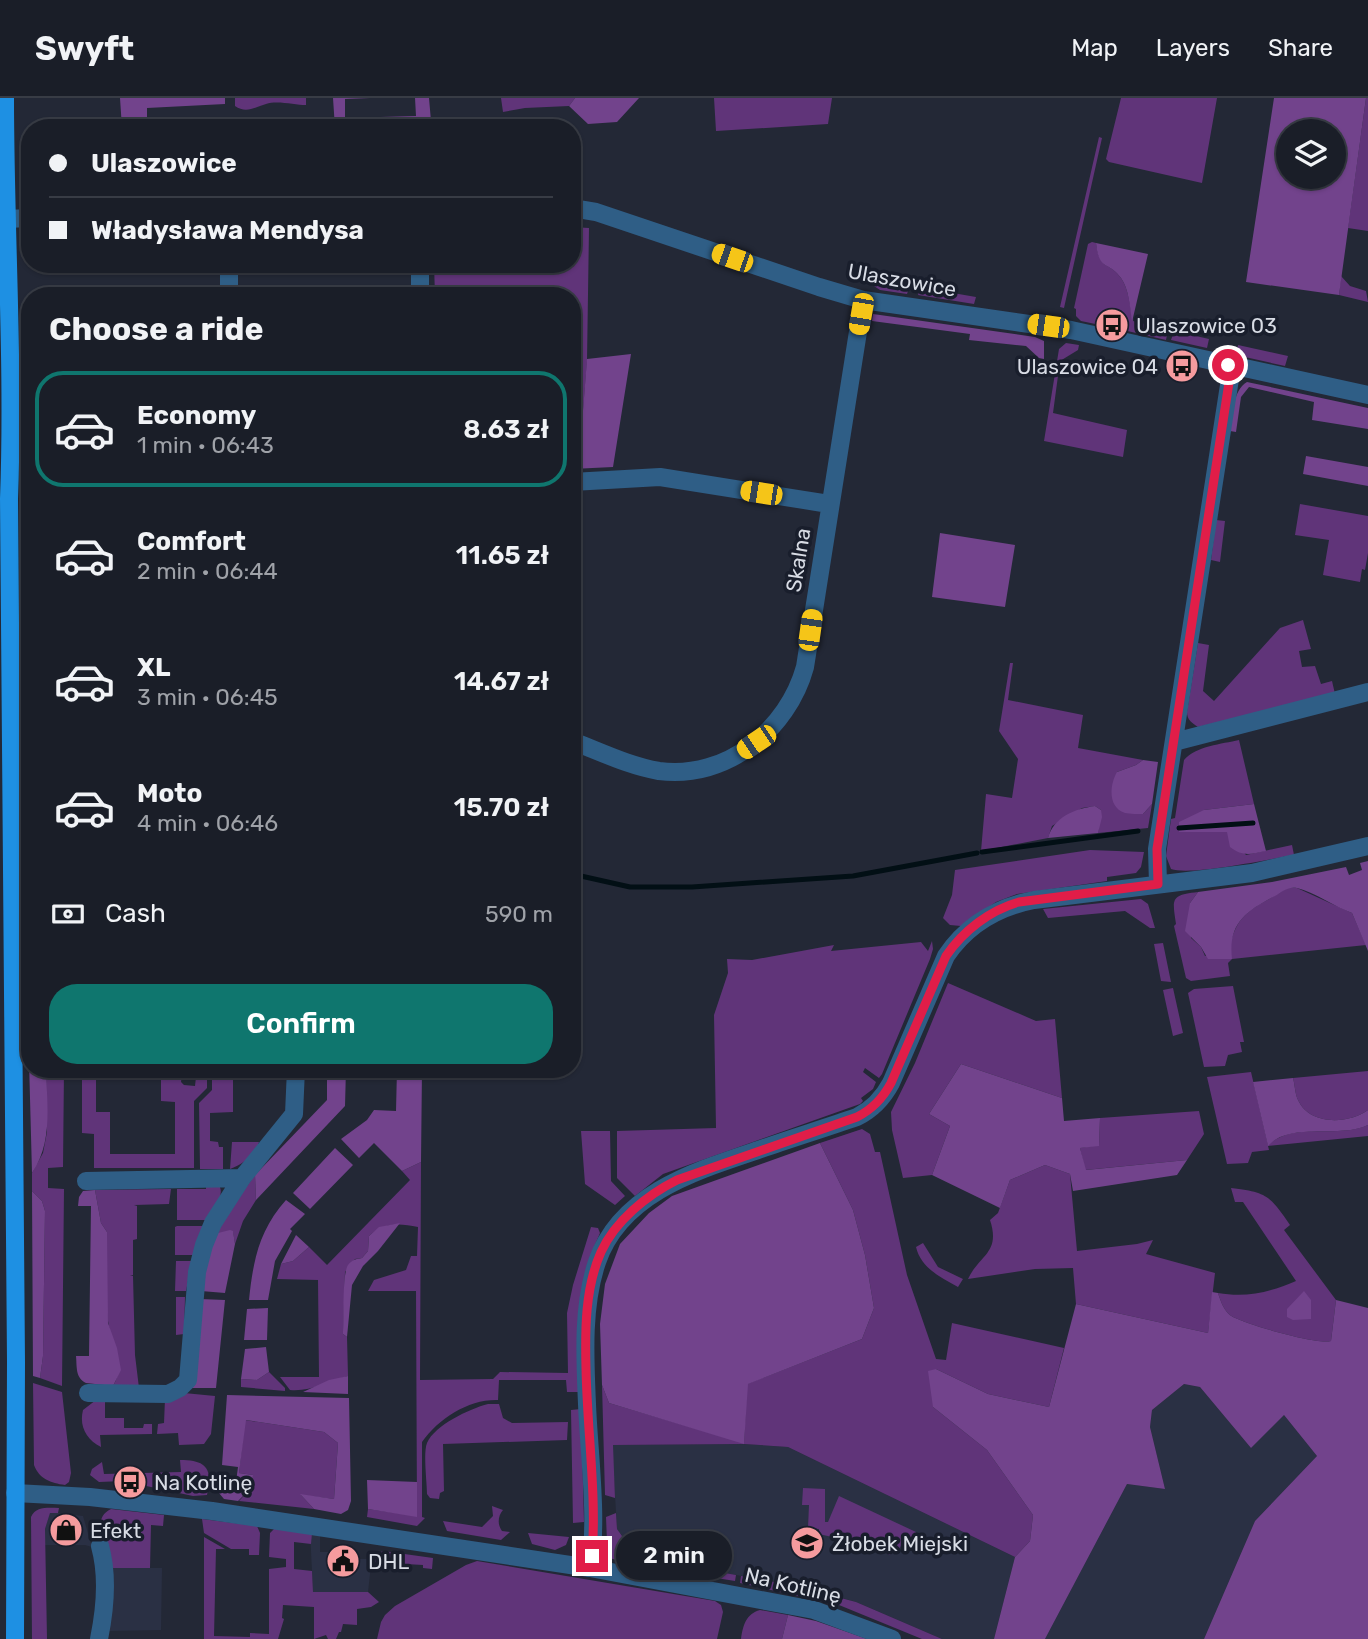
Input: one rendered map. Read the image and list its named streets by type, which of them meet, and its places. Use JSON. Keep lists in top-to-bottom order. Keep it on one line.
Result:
{"streets":{"street":["Ulaszowice","Skalna","Na Kotlinę"]},"crossings":[["Ulaszowice","Skalna"]],"places":{"bus stop":["Ulaszowice 03","Ulaszowice 04","Na Kotlinę"],"shop":["Efekt"],"school or university":["Żłobek Miejski"],"public building":["DHL"]},"page":{"header":"Swyft","nav":["Map","Layers","Share"],"banner":["Ulaszowice","Władysława Mendysa"],"heading":"Choose a ride","list":[{"name":"Economy","note":"1 min · 06:43","value":"8.63 zł"},{"name":"Comfort","note":"2 min · 06:44","value":"11.65 zł"},{"name":"XL","note":"3 min · 06:45","value":"14.67 zł"},{"name":"Moto","note":"4 min · 06:46","value":"15.70 zł"}],"pay":["Cash","590 m"],"buttons":"Confirm","bubble":"2 min"}}
